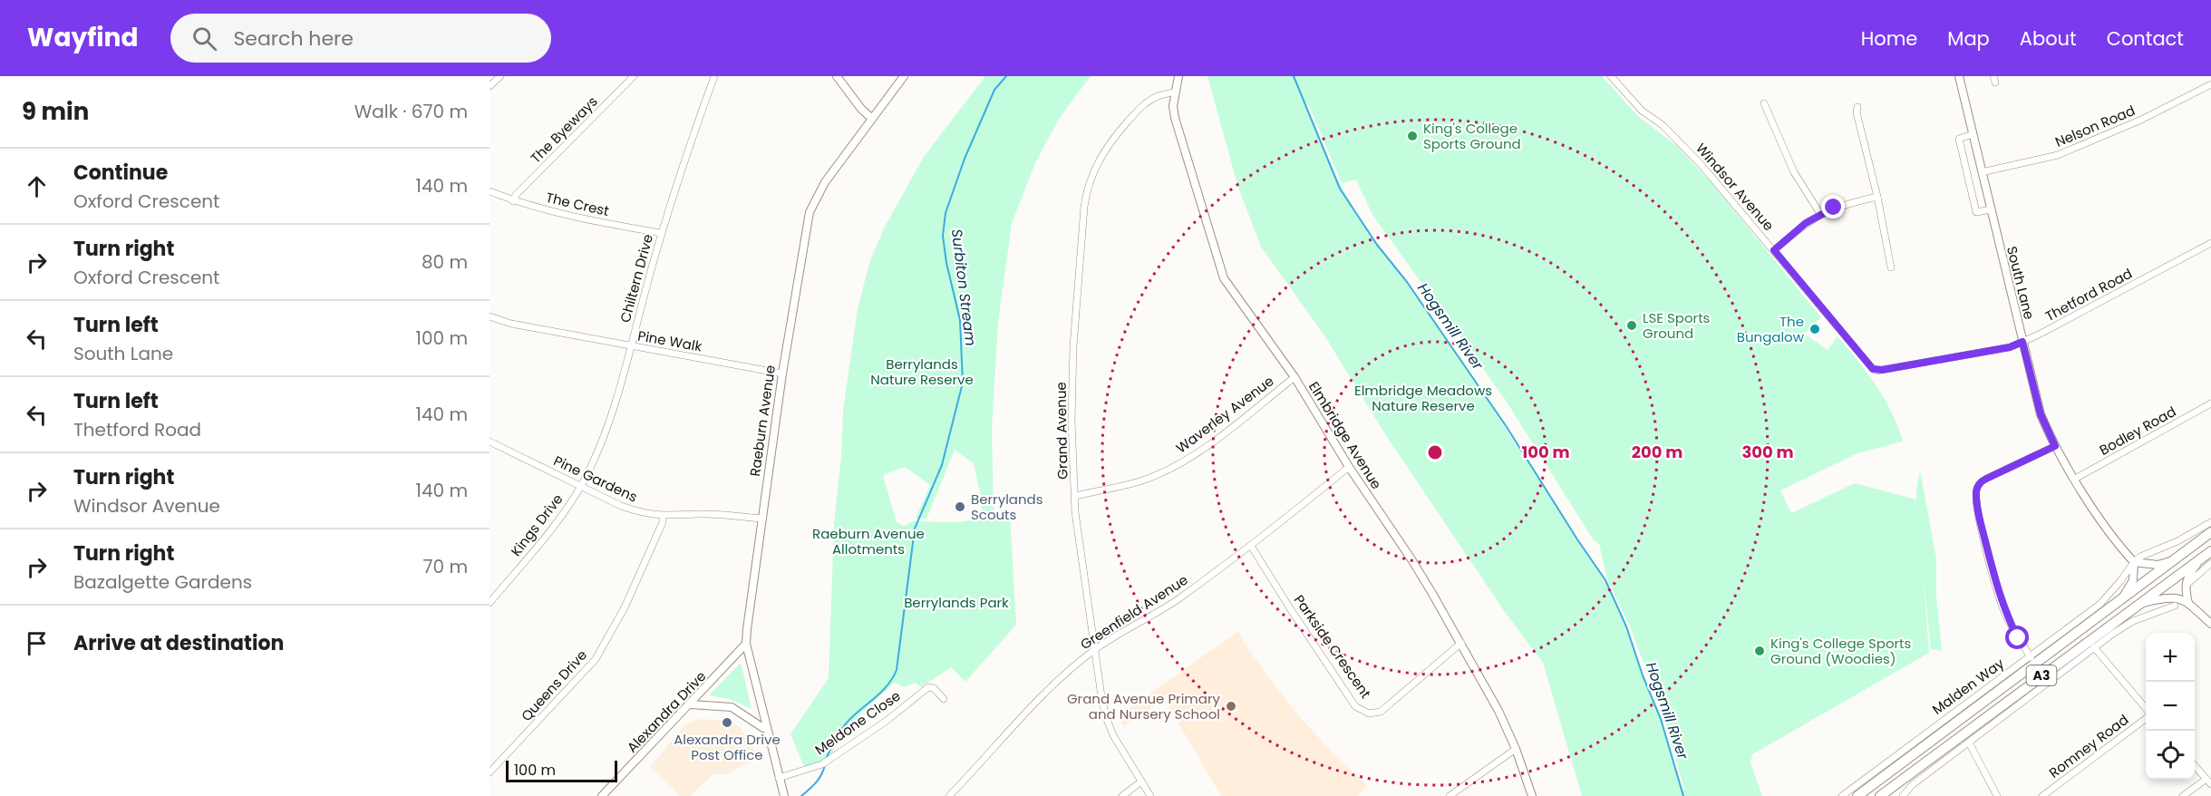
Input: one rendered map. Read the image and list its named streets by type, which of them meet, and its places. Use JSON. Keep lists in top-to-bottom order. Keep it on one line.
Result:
{"streets":{"highway":["A3","Malden Way"],"street":["Nelson Road","The Byeways","Windsor Avenue","The Crest","Chiltern Drive","South Lane","Thetford Road","Pine Walk","Waverley Avenue","Raeburn Avenue","Grand Avenue","Bodley Road","Elmbridge Avenue","Pine Gardens","Kings Drive","Greenfield Avenue","Parkside Crescent","Queens Drive","Alexandra Drive","Meldone Close","Romney Road"]},"crossings":[["Nelson Road","South Lane"],["The Byeways","The Crest"],["Windsor Avenue","Thetford Road"],["The Crest","Chiltern Drive"],["Chiltern Drive","Pine Walk"],["Chiltern Drive","Pine Gardens"],["Chiltern Drive","Kings Drive"],["South Lane","Thetford Road"],["South Lane","Bodley Road"],["South Lane","Malden Way"],["Pine Walk","Raeburn Avenue"],["Waverley Avenue","Grand Avenue"],["Waverley Avenue","Elmbridge Avenue"],["Raeburn Avenue","Pine Gardens"],["Raeburn Avenue","Alexandra Drive"],["Raeburn Avenue","Meldone Close"],["Grand Avenue","Elmbridge Avenue"],["Grand Avenue","Greenfield Avenue"],["Elmbridge Avenue","Greenfield Avenue"],["Elmbridge Avenue","Parkside Crescent"],["Pine Gardens","Kings Drive"],["Pine Gardens","Queens Drive"],["Greenfield Avenue","Parkside Crescent"]],"water":["Surbiton Stream","Hogsmill River"],"parks":["Berrylands Nature Reserve","Elmbridge Meadows Nature Reserve","Raeburn Avenue Allotments","Berrylands Park"],"places":["King's College Sports Ground","LSE Sports Ground","The Bungalow","Berrylands Scouts","King's College Sports Ground (Woodies)","Grand Avenue Primary and Nursery School","Alexandra Drive Post Office"],"scale_bar":"100 m","page":{"header":"Wayfind","search":"Search here","nav":["Home","Map","About","Contact"],"heading":["9 min","Walk · 670 m"],"list":[["Continue","Oxford Crescent","140 m"],["Turn right","Oxford Crescent","80 m"],["Turn left","South Lane","100 m"],["Turn left","Thetford Road","140 m"],["Turn right","Windsor Avenue","140 m"],["Turn right","Bazalgette Gardens","70 m"],"Arrive at destination"],"map_buttons":["+","−"],"scale":"100 m"},"rings":["100 m","200 m","300 m"]}
